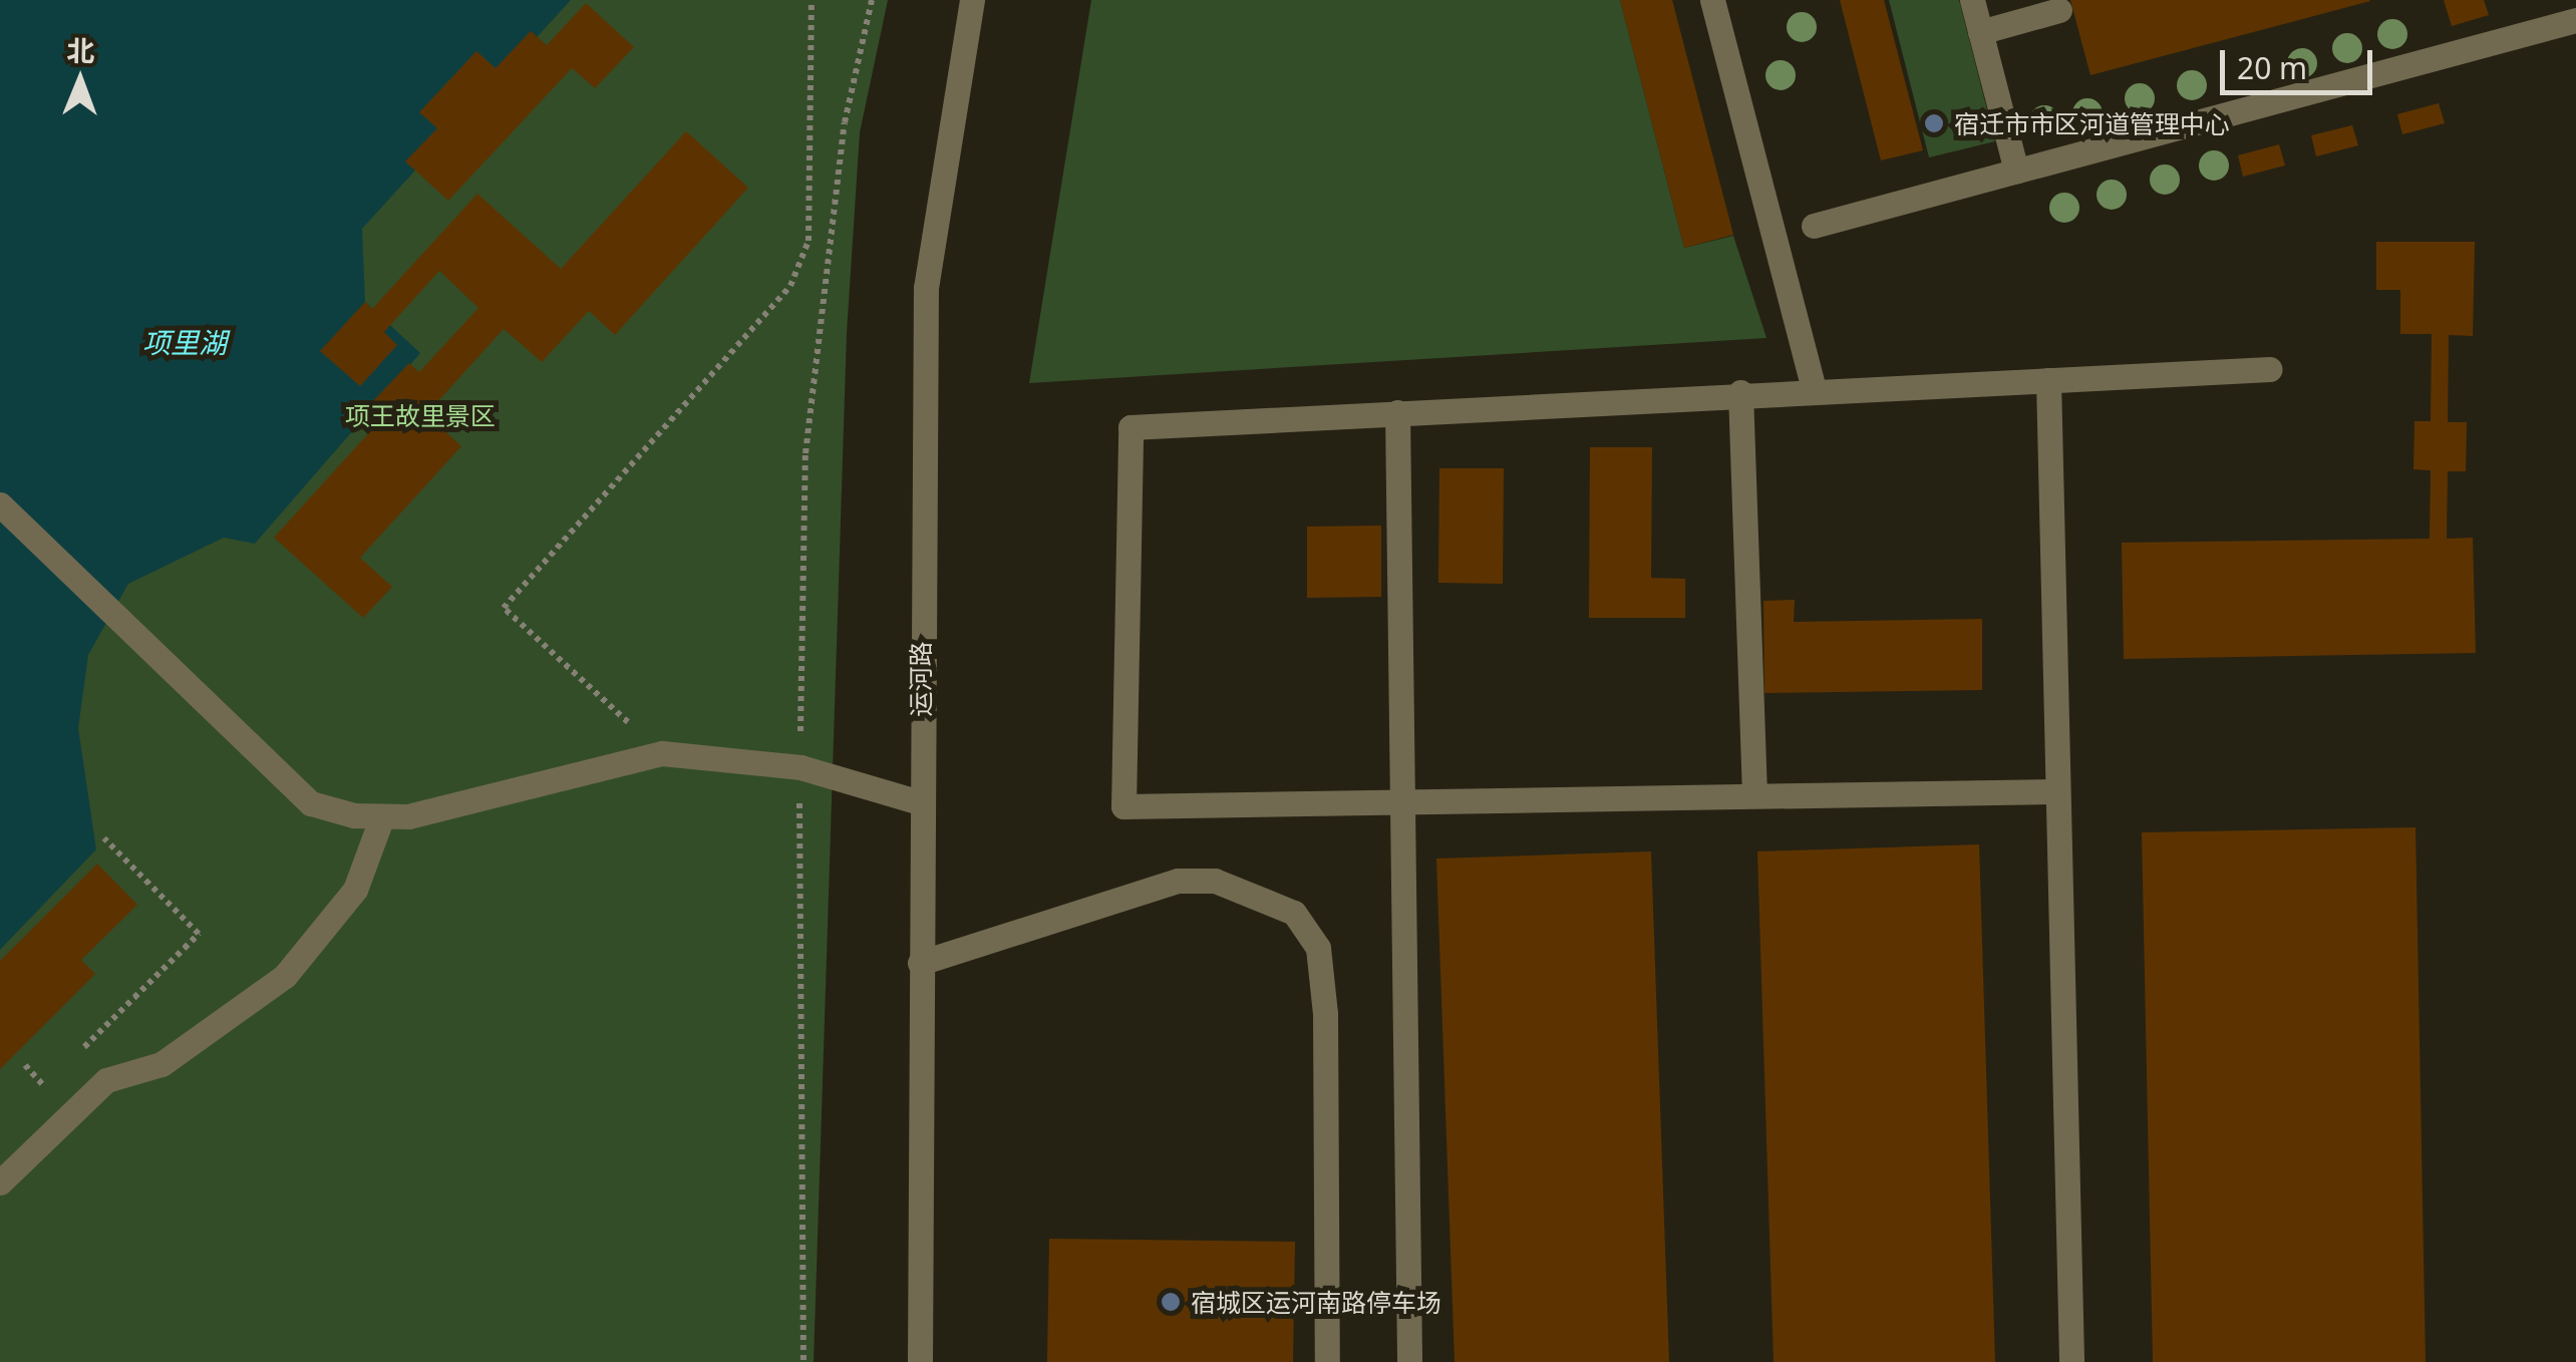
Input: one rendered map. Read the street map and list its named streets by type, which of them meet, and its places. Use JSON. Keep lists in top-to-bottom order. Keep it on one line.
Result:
{"streets":{"street":["运河路"]},"water":["项里湖"],"parks":["项王故里景区"],"places":["宿迁市市区河道管理中心","宿城区运河南路停车场"],"scale_bar":"20 m","north":"top"}
